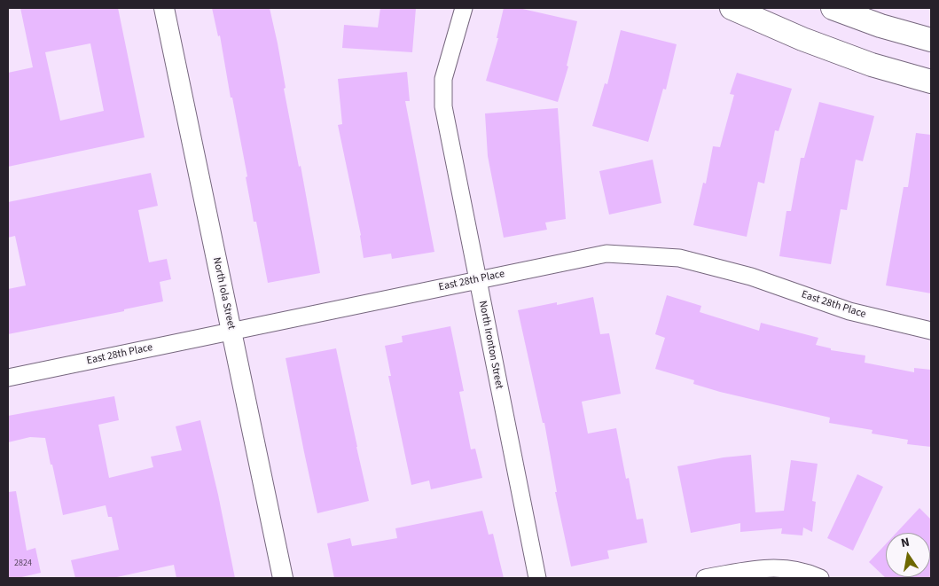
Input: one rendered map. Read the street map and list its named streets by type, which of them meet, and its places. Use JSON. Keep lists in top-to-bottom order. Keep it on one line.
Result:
{"streets":{"street":["East 28th Place","North Iola Street","North Ironton Street"]},"crossings":[["East 28th Place","North Iola Street"],["East 28th Place","North Ironton Street"]],"house_numbers":["2824"],"north":"top"}
